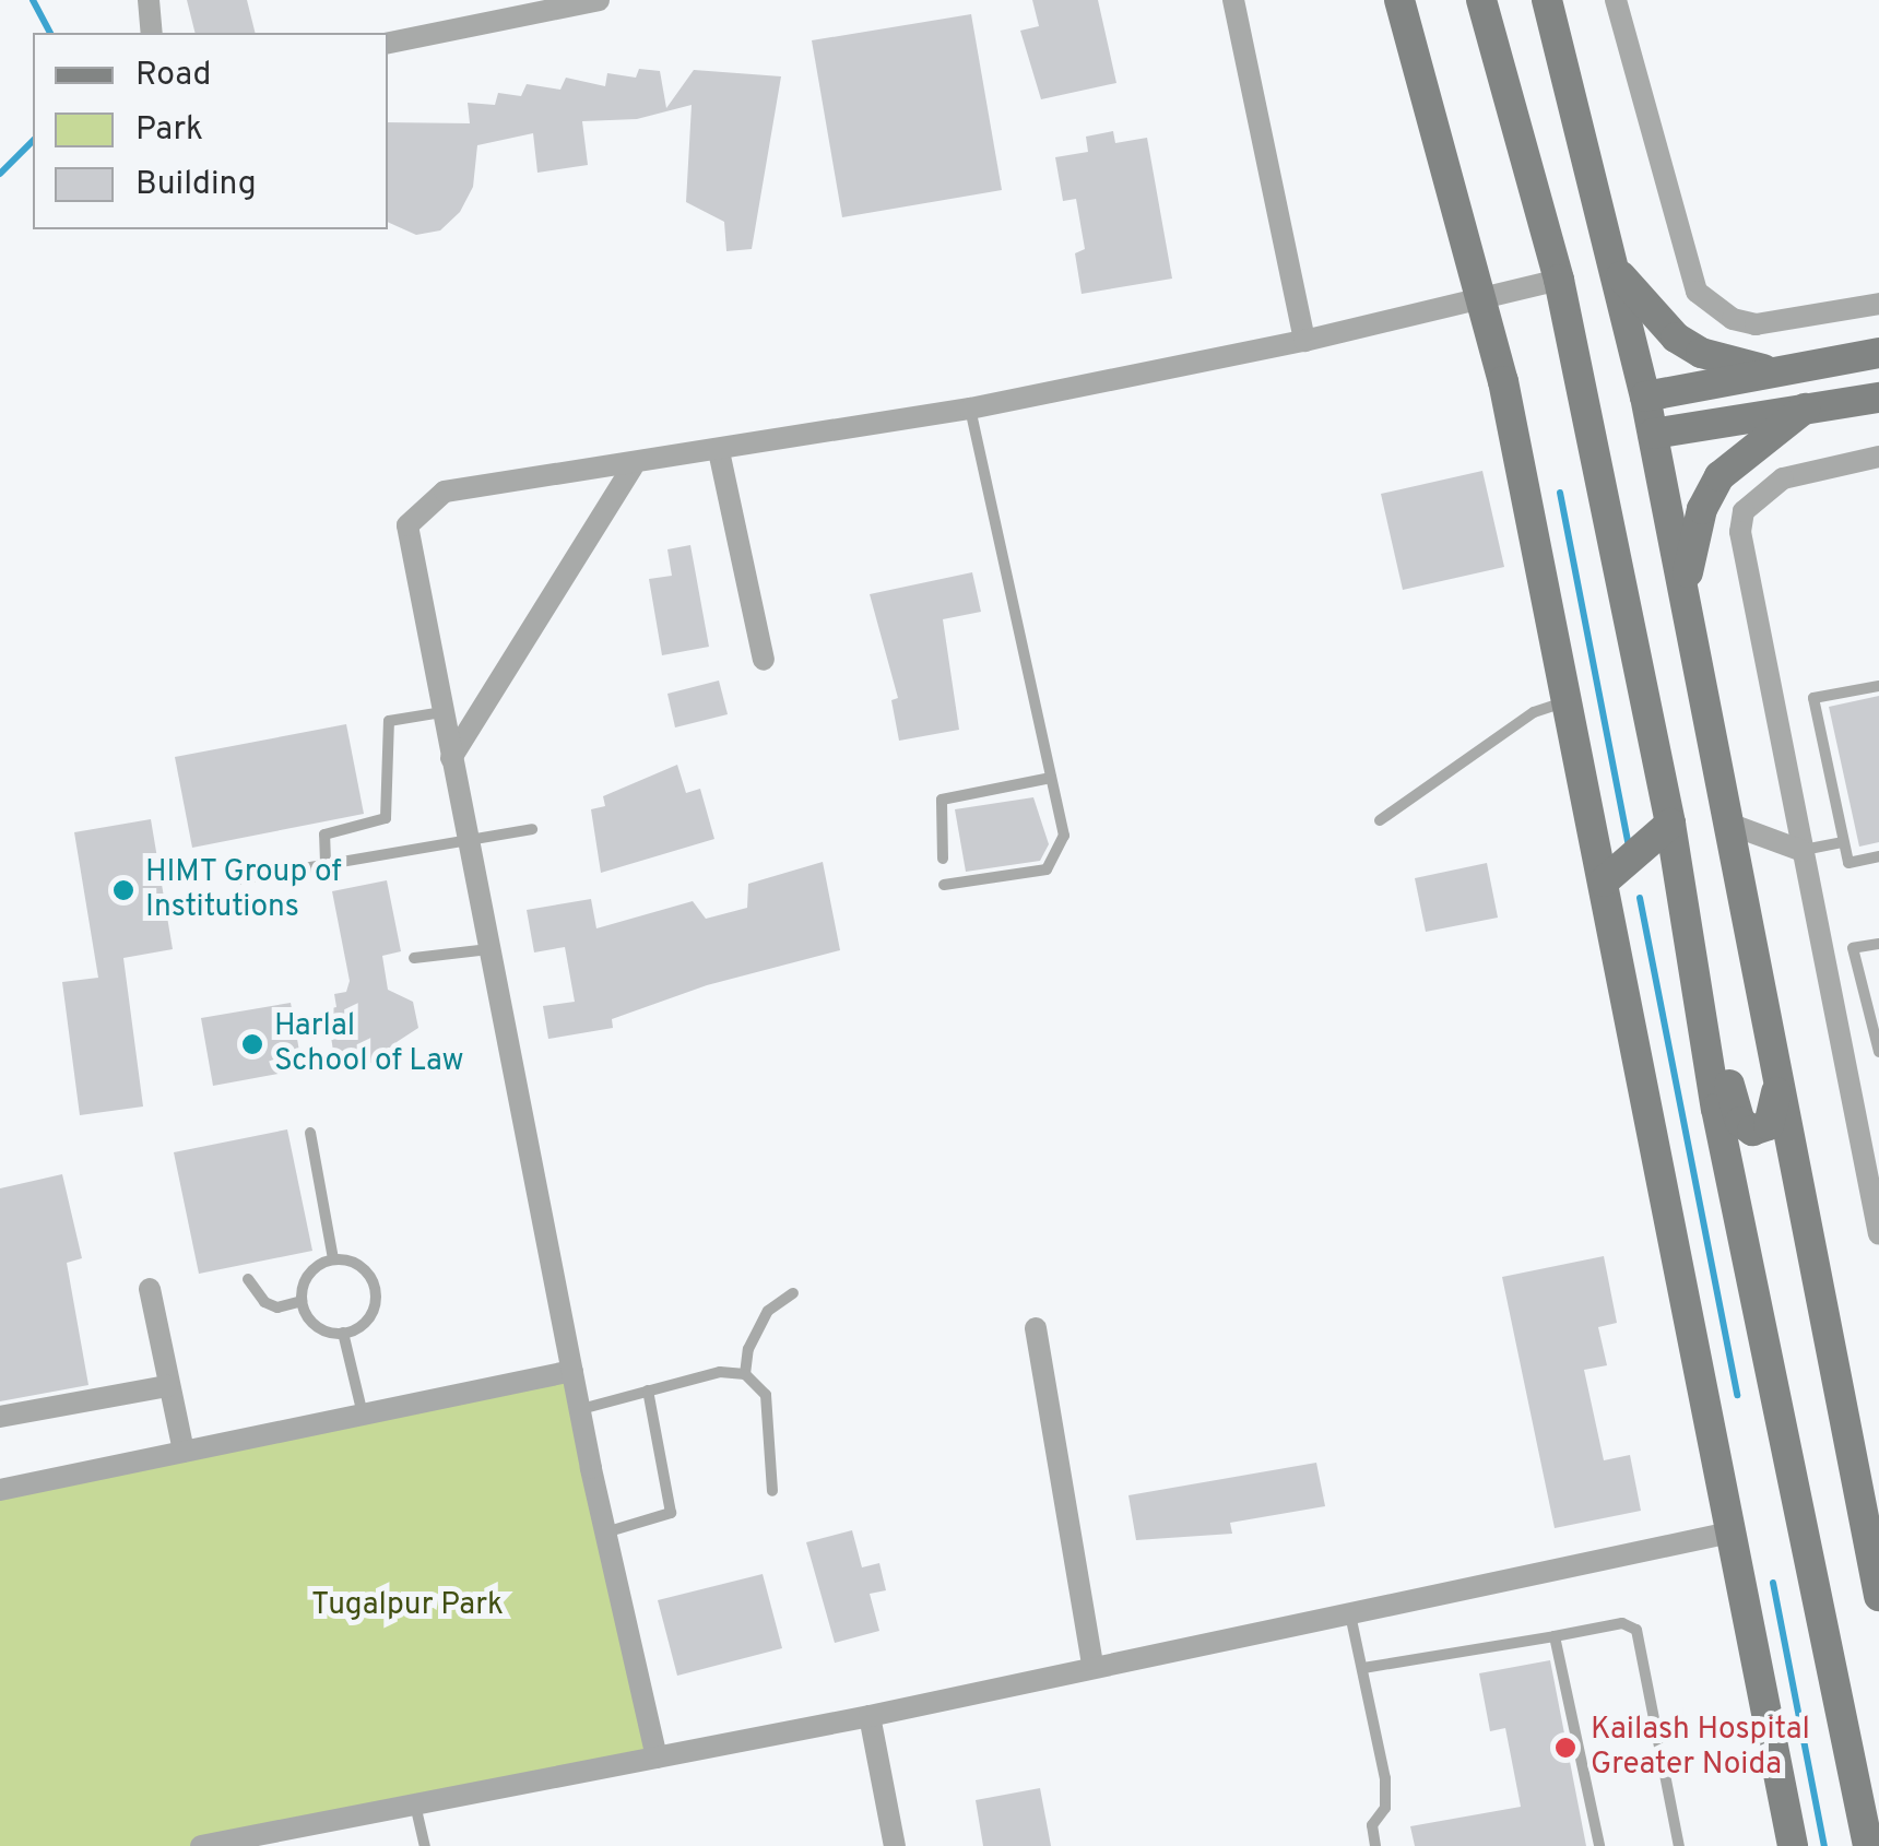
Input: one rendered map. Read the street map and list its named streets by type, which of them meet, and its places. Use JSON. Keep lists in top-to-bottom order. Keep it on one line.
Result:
{"parks":["Tugalpur Park"],"places":["HIMT Group of Institutions","Harlal School of Law","Kailash Hospital Greater Noida"],"legend":["Road","Park","Building"]}
